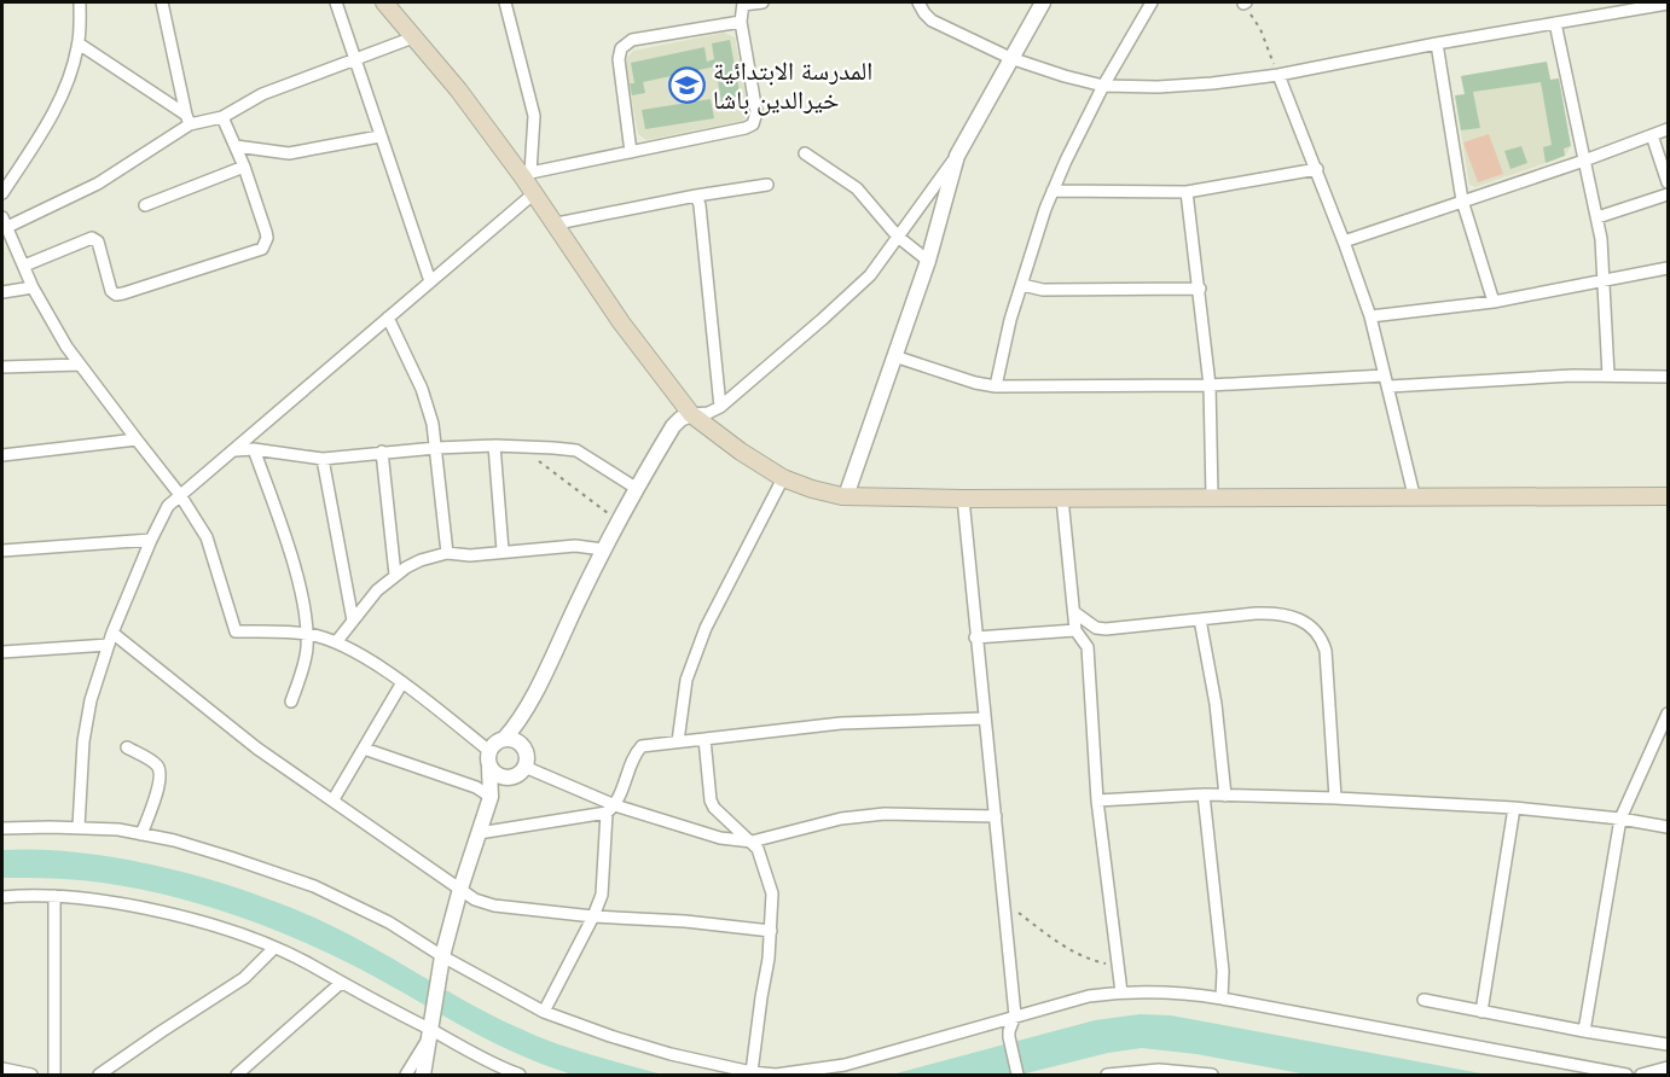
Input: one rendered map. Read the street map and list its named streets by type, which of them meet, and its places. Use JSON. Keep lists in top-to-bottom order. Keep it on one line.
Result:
{"places":{"school or university":["المدرسة الابتدائية خيرالدين باشا"]}}
